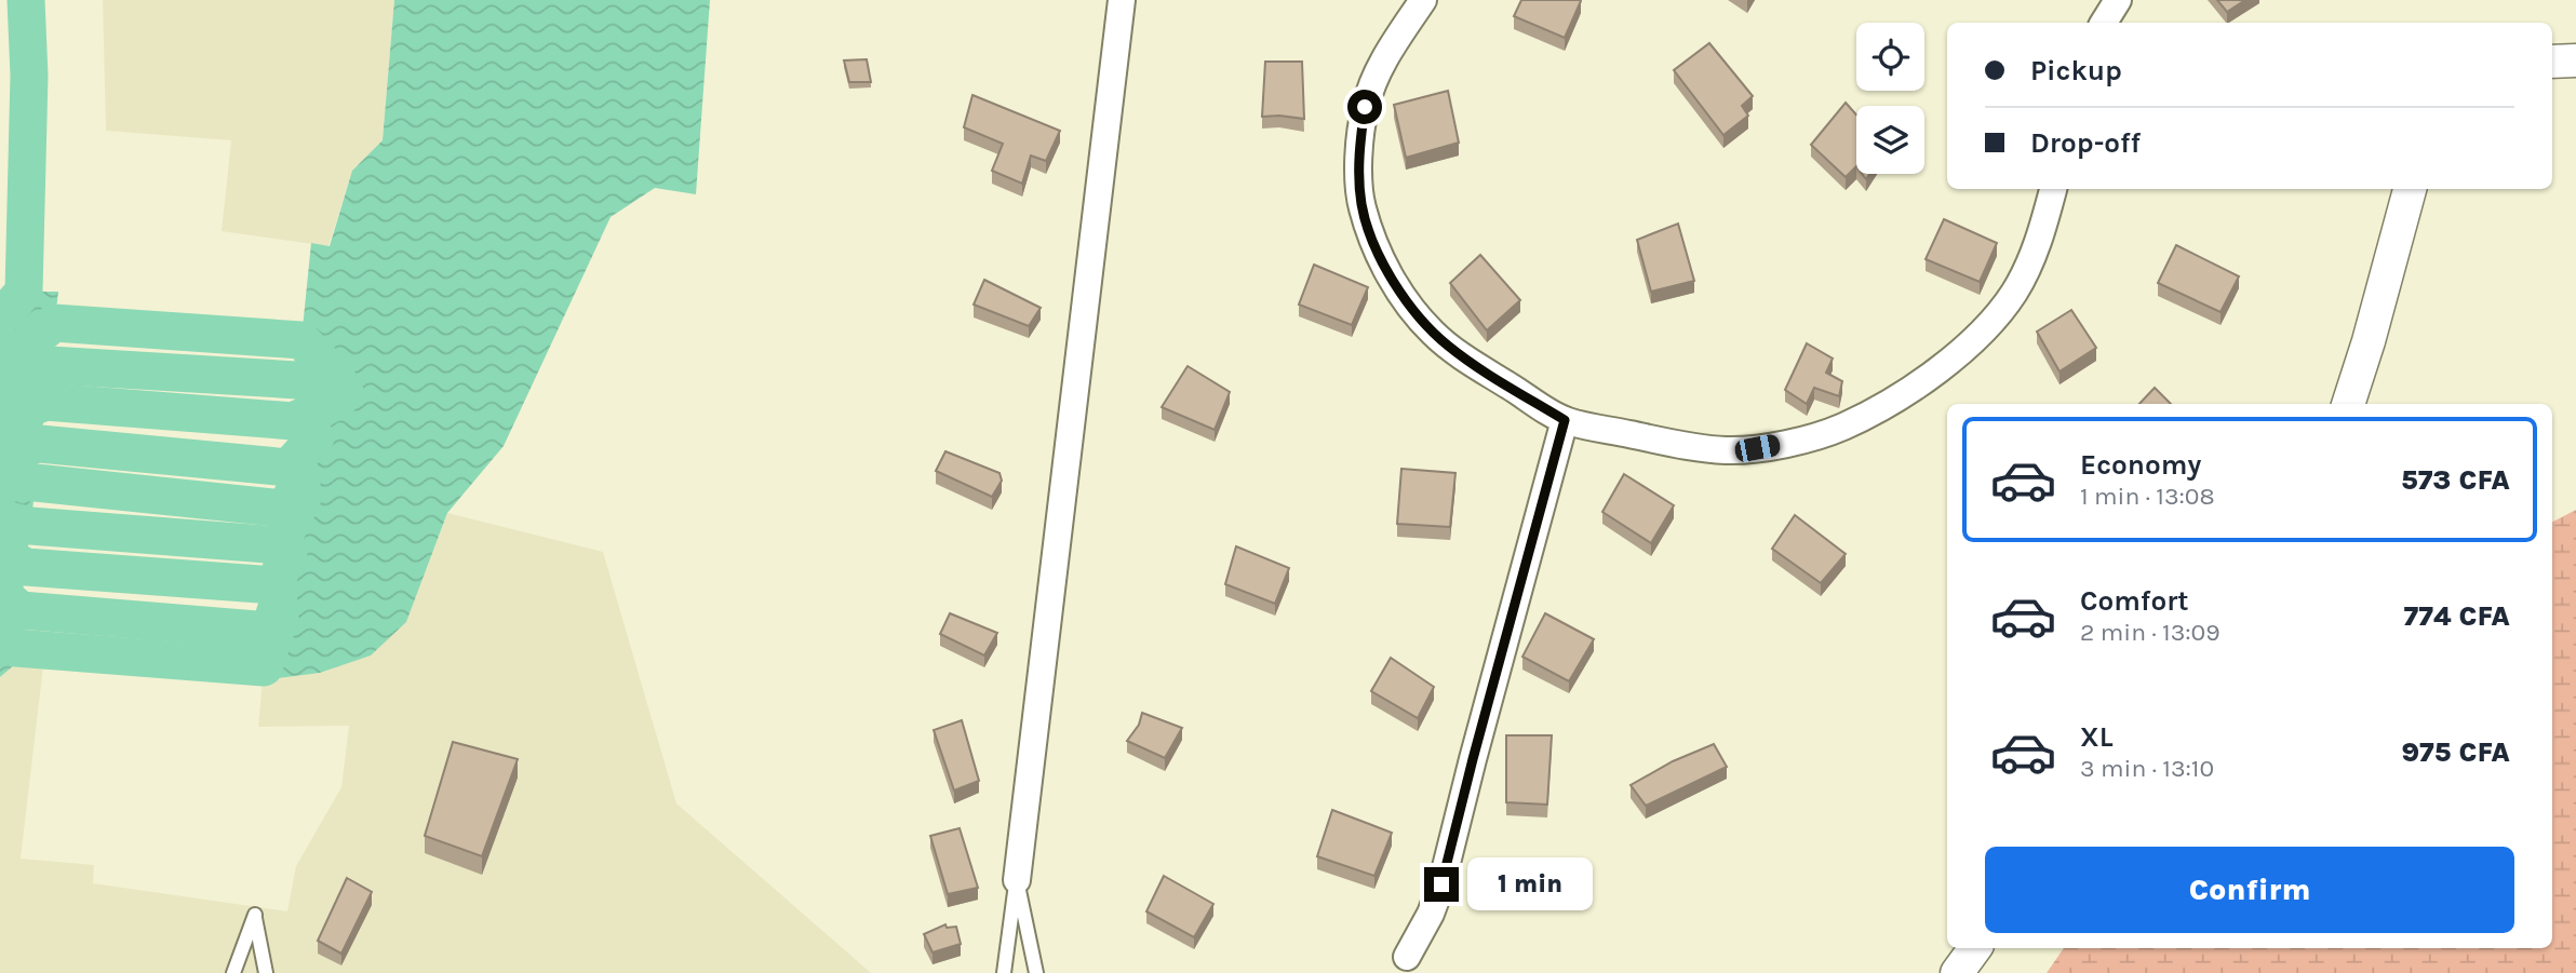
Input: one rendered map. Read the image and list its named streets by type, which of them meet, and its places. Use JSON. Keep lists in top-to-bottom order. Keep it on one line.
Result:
{"page":{"banner":["Pickup","Drop-off"],"list":[{"name":"Economy","note":"1 min · 13:08","value":"573 CFA"},{"name":"Comfort","note":"2 min · 13:09","value":"774 CFA"},{"name":"XL","note":"3 min · 13:10","value":"975 CFA"}],"buttons":"Confirm","bubble":"1 min"}}
